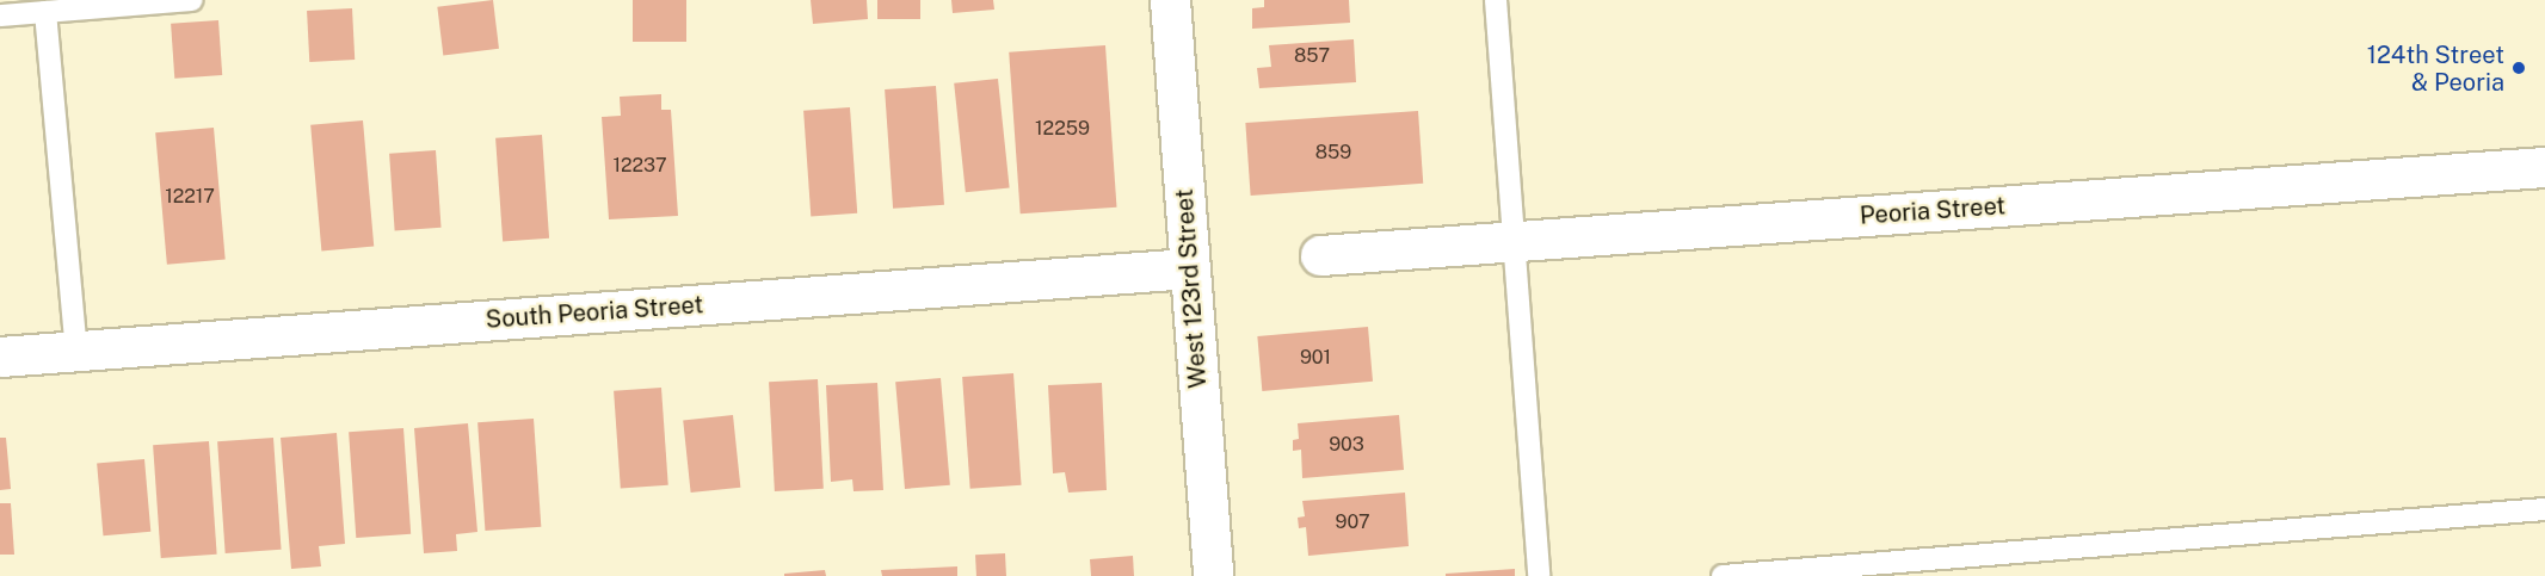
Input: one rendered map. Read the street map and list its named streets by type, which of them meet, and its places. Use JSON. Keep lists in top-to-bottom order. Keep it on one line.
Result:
{"streets":{"street":["Peoria Street","West 123rd Street","South Peoria Street"]},"crossings":[["West 123rd Street","South Peoria Street"]],"places":["124th Street & Peoria"],"house_numbers":["857","12259","859","12237","12217","901","903","907"]}
